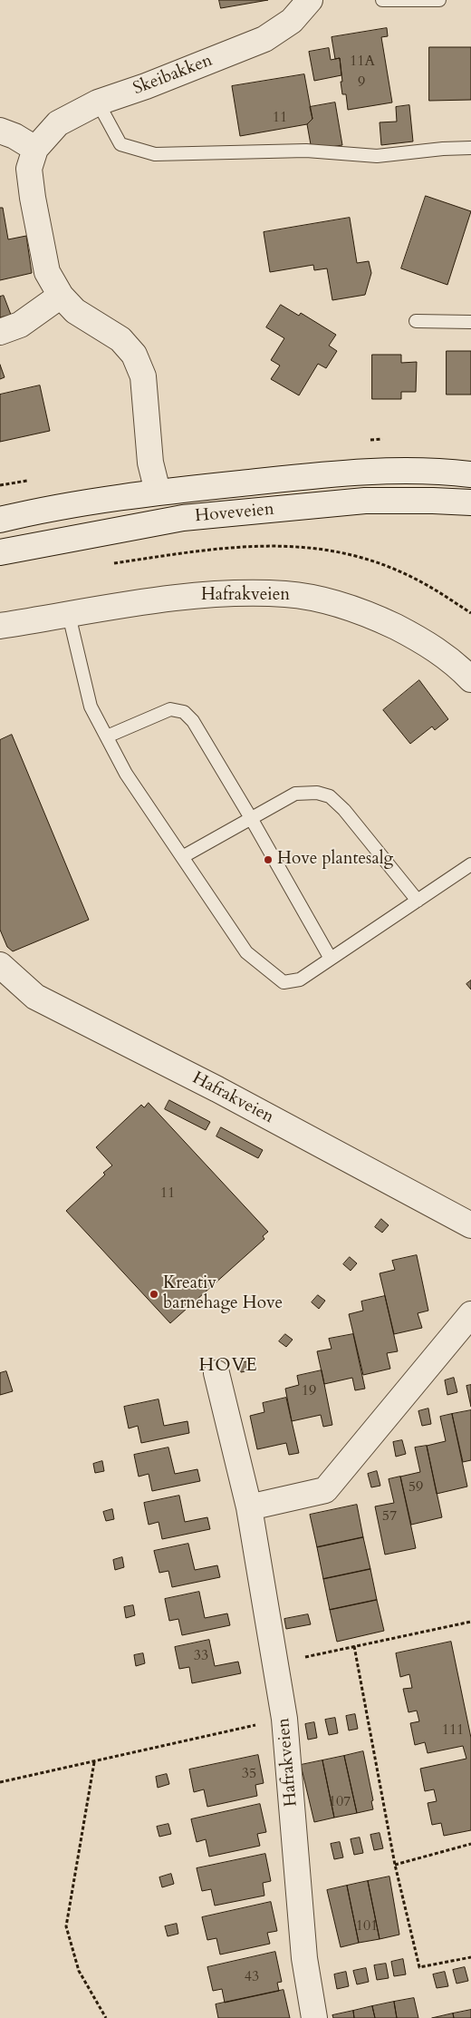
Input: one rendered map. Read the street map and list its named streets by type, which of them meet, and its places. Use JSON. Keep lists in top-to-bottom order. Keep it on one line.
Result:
{"streets":{"street":["Skeibakken","Hoveveien","Hafrakveien"]},"crossings":[["Skeibakken","Hoveveien"]],"districts":["HOVE"],"places":["Hove plantesalg","Kreativ barnehage Hove"],"house_numbers":["11A","9","11","11","19","59","57","33","111","35","107","101","43"]}
